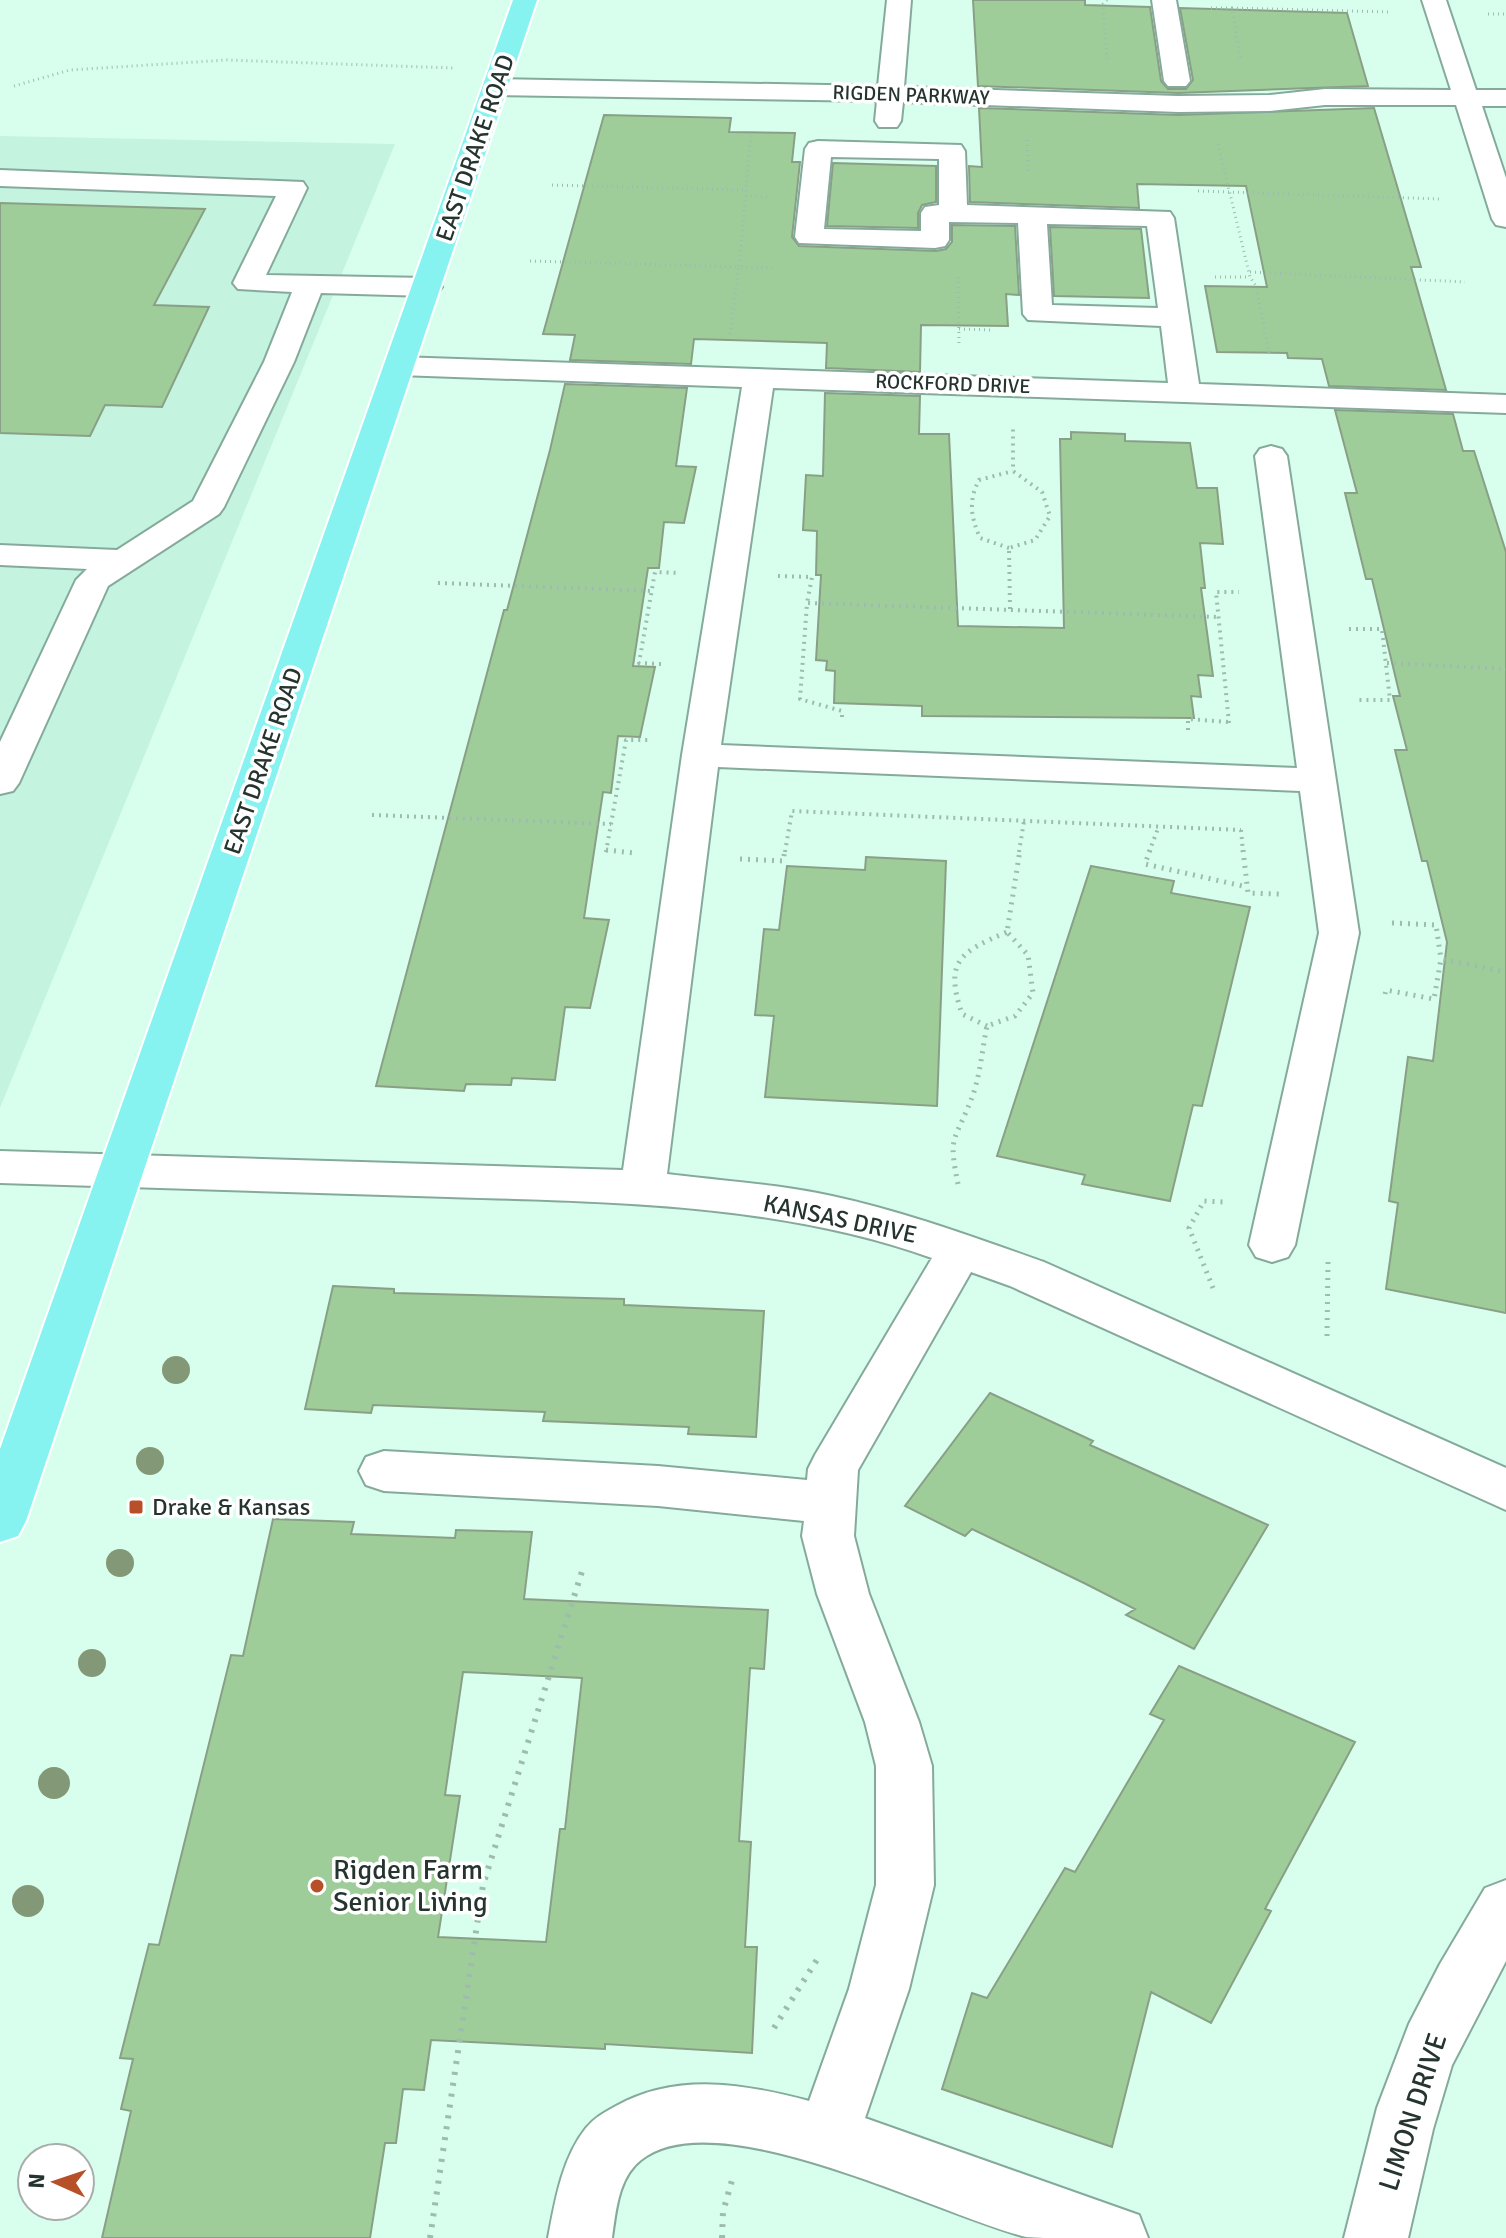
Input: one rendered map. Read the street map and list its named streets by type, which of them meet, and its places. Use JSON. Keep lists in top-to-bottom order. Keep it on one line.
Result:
{"streets":{"main road":["EAST DRAKE ROAD"],"street":["RIGDEN PARKWAY","ROCKFORD DRIVE","KANSAS DRIVE","LIMON DRIVE"]},"crossings":[["RIGDEN PARKWAY","EAST DRAKE ROAD"],["EAST DRAKE ROAD","ROCKFORD DRIVE"],["EAST DRAKE ROAD","KANSAS DRIVE"]],"places":{"transit":["Drake & Kansas"],"other":["Rigden Farm Senior Living"]},"north":"left"}
